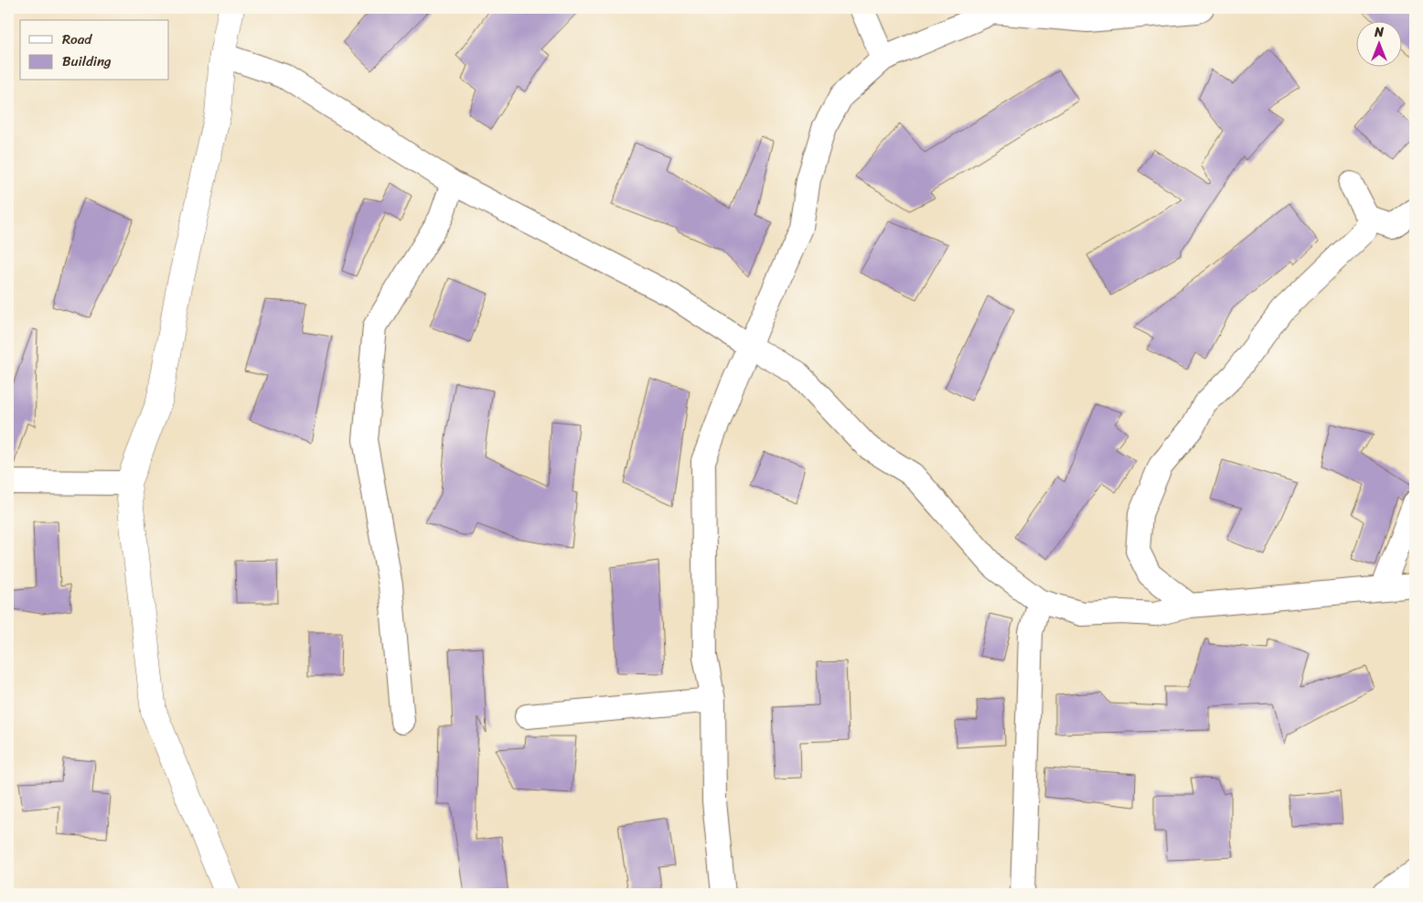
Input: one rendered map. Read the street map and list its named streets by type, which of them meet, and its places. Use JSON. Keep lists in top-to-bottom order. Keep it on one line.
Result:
{"legend":["Road","Building"],"north":"top"}
